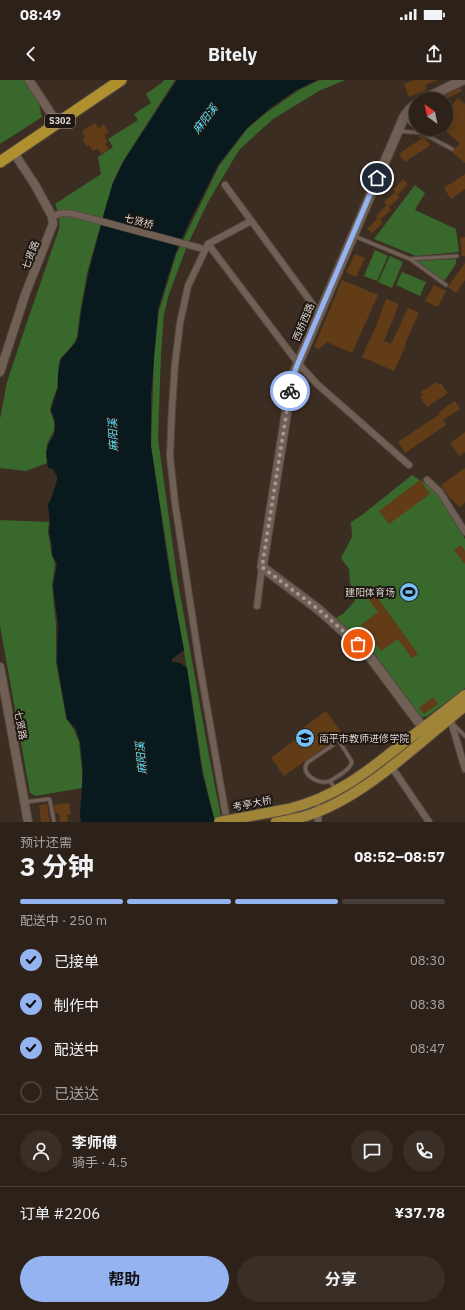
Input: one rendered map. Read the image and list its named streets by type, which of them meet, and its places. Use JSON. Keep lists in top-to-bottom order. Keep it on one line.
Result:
{"streets":{"highway":["S302"],"main road":["西桥西路","考亭大桥"],"street":["七贤桥","七贤路"]},"crossings":[["七贤桥","七贤路"]],"water":["麻阳溪"],"places":{"sports":["建阳体育场"],"school or university":["南平市教师进修学院"]},"north":"top left","page":{"status":"08:49","header":"Bitely","heading":["3 分钟","预计还需","08:52–08:57"],"panel":["李师傅","骑手 · 4.5","订单 #2206","¥37.78"],"bar":"配送中 · 250 m","list":[["已接单","08:30"],["制作中","08:38"],["配送中","08:47"],"已送达"],"buttons":["帮助","分享"]}}
